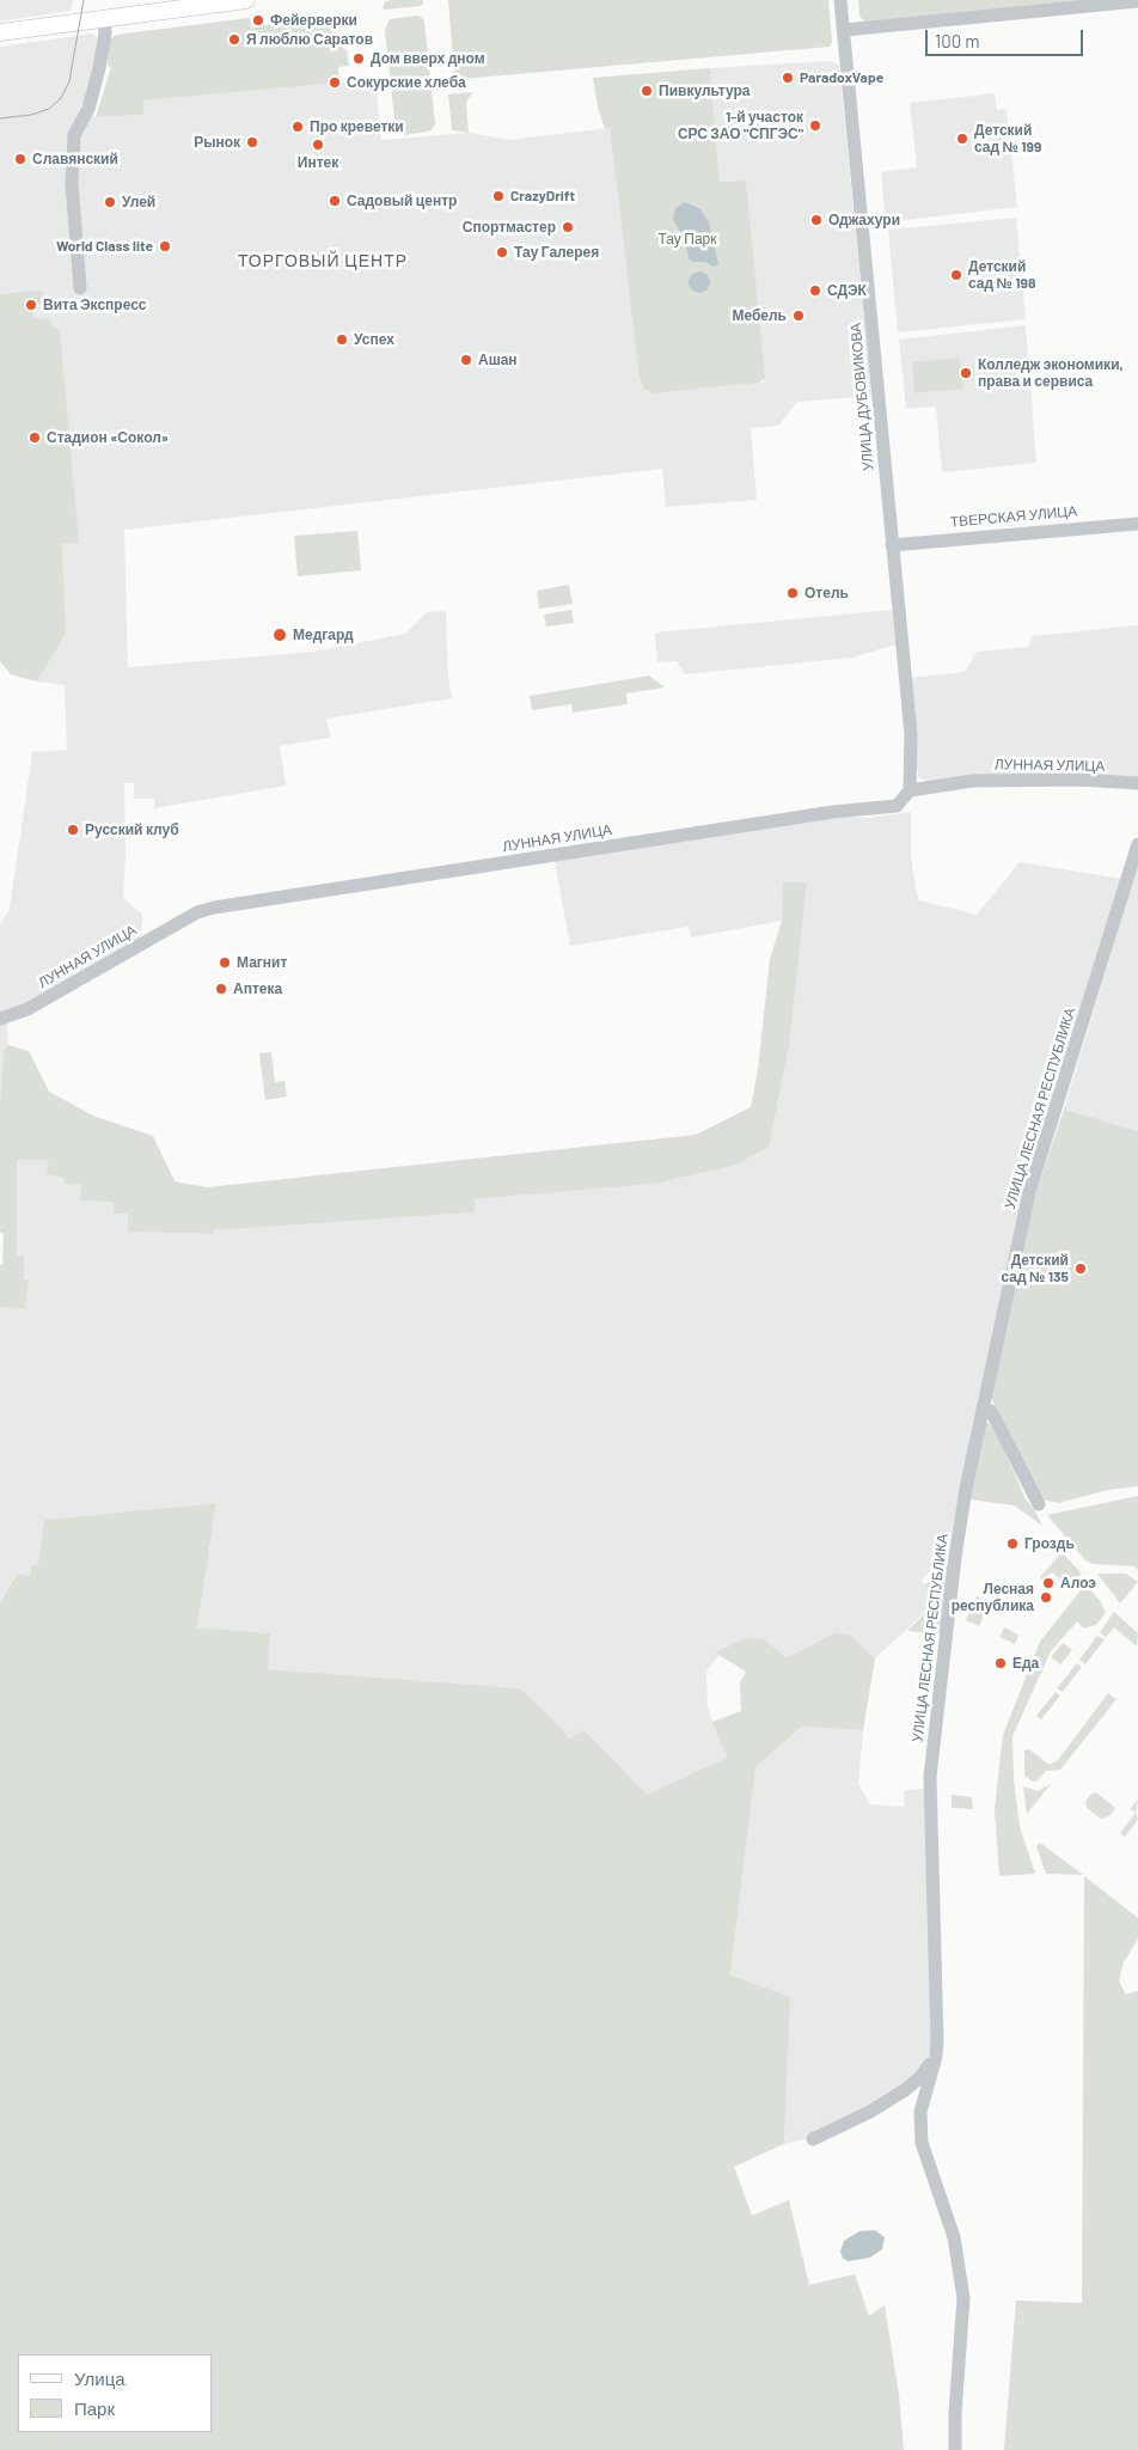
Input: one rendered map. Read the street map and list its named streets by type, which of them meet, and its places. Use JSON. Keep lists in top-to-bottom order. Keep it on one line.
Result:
{"streets":{"street":["УЛИЦА ДУБОВИКОВА","ТВЕРСКАЯ УЛИЦА","ЛУННАЯ УЛИЦА","УЛИЦА ЛЕСНАЯ РЕСПУБЛИКА"]},"crossings":[["УЛИЦА ДУБОВИКОВА","ТВЕРСКАЯ УЛИЦА"],["УЛИЦА ДУБОВИКОВА","ЛУННАЯ УЛИЦА"]],"districts":["ТОРГОВЫЙ ЦЕНТР"],"parks":["Тау Парк"],"places":["Фейерверки","Я люблю Саратов","Дом вверх дном","ParadoxVape","Сокурские хлеба","Пивкультура","1-й участок СРС ЗАО \"СПГЭС\"","Про креветки","Детский сад № 199","Рынок","Интек","Славянский","CrazyDrift","Садовый центр","Улей","Оджахури","Спортмастер","World Class lite","Тау Галерея","Детский сад № 198","СДЭК","Вита Экспресс","Мебель","Успех","Ашан","Колледж экономики, права и сервиса","Стадион «Сокол»","Отель","Медгард","Русский клуб","Магнит","Аптека","Детский сад № 135","Гроздь","Алоэ","Лесная республика","Еда"],"legend":["Улица","Парк"],"scale_bar":"100 m"}
